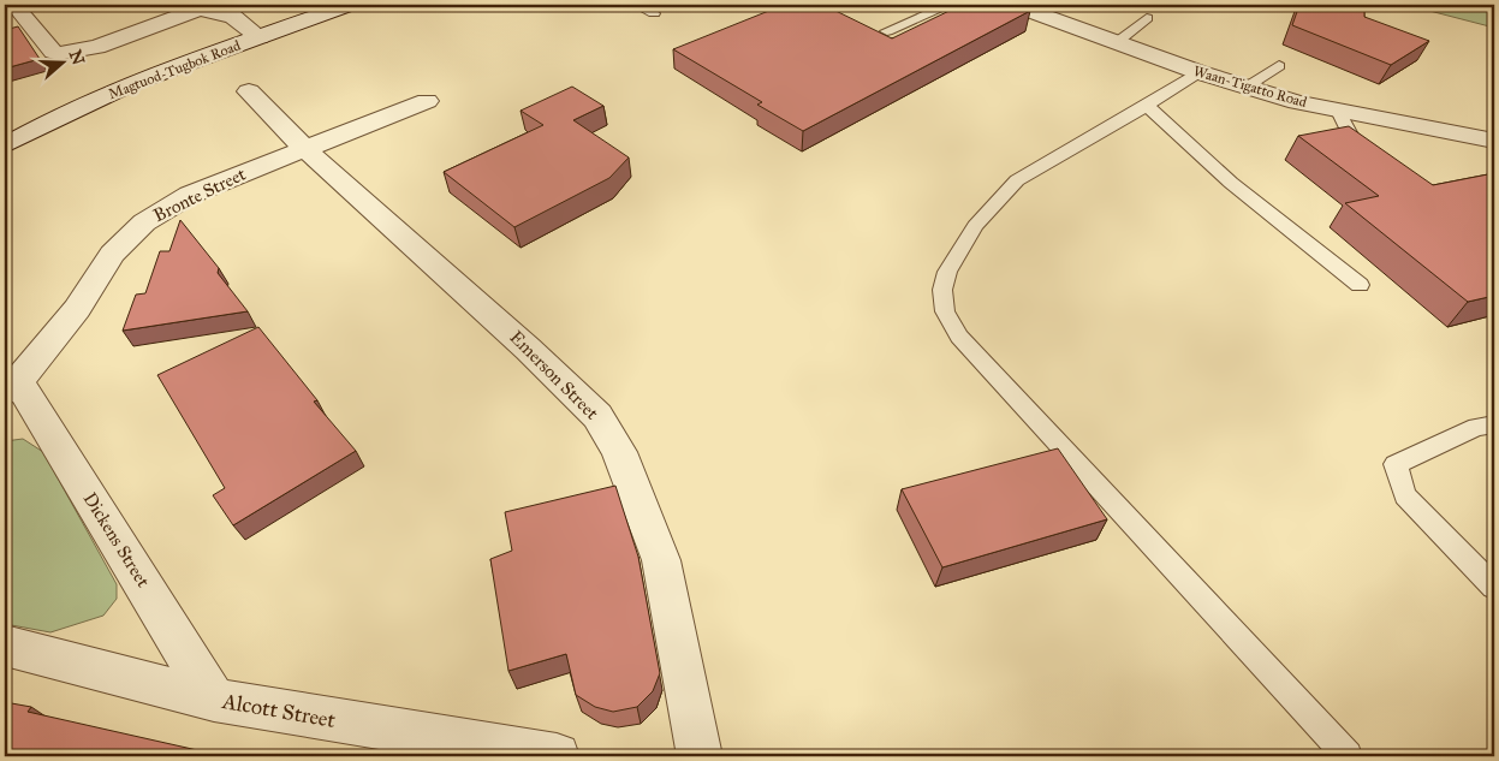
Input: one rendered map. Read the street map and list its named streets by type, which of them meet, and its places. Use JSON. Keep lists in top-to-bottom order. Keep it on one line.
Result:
{"streets":{"street":["Magtuod-Tugbok Road","Waan-Tigatto Road","Bronte Street","Emerson Street","Dickens Street","Alcott Street"]},"crossings":[["Bronte Street","Emerson Street"],["Bronte Street","Dickens Street"],["Dickens Street","Alcott Street"]],"north":"right"}
